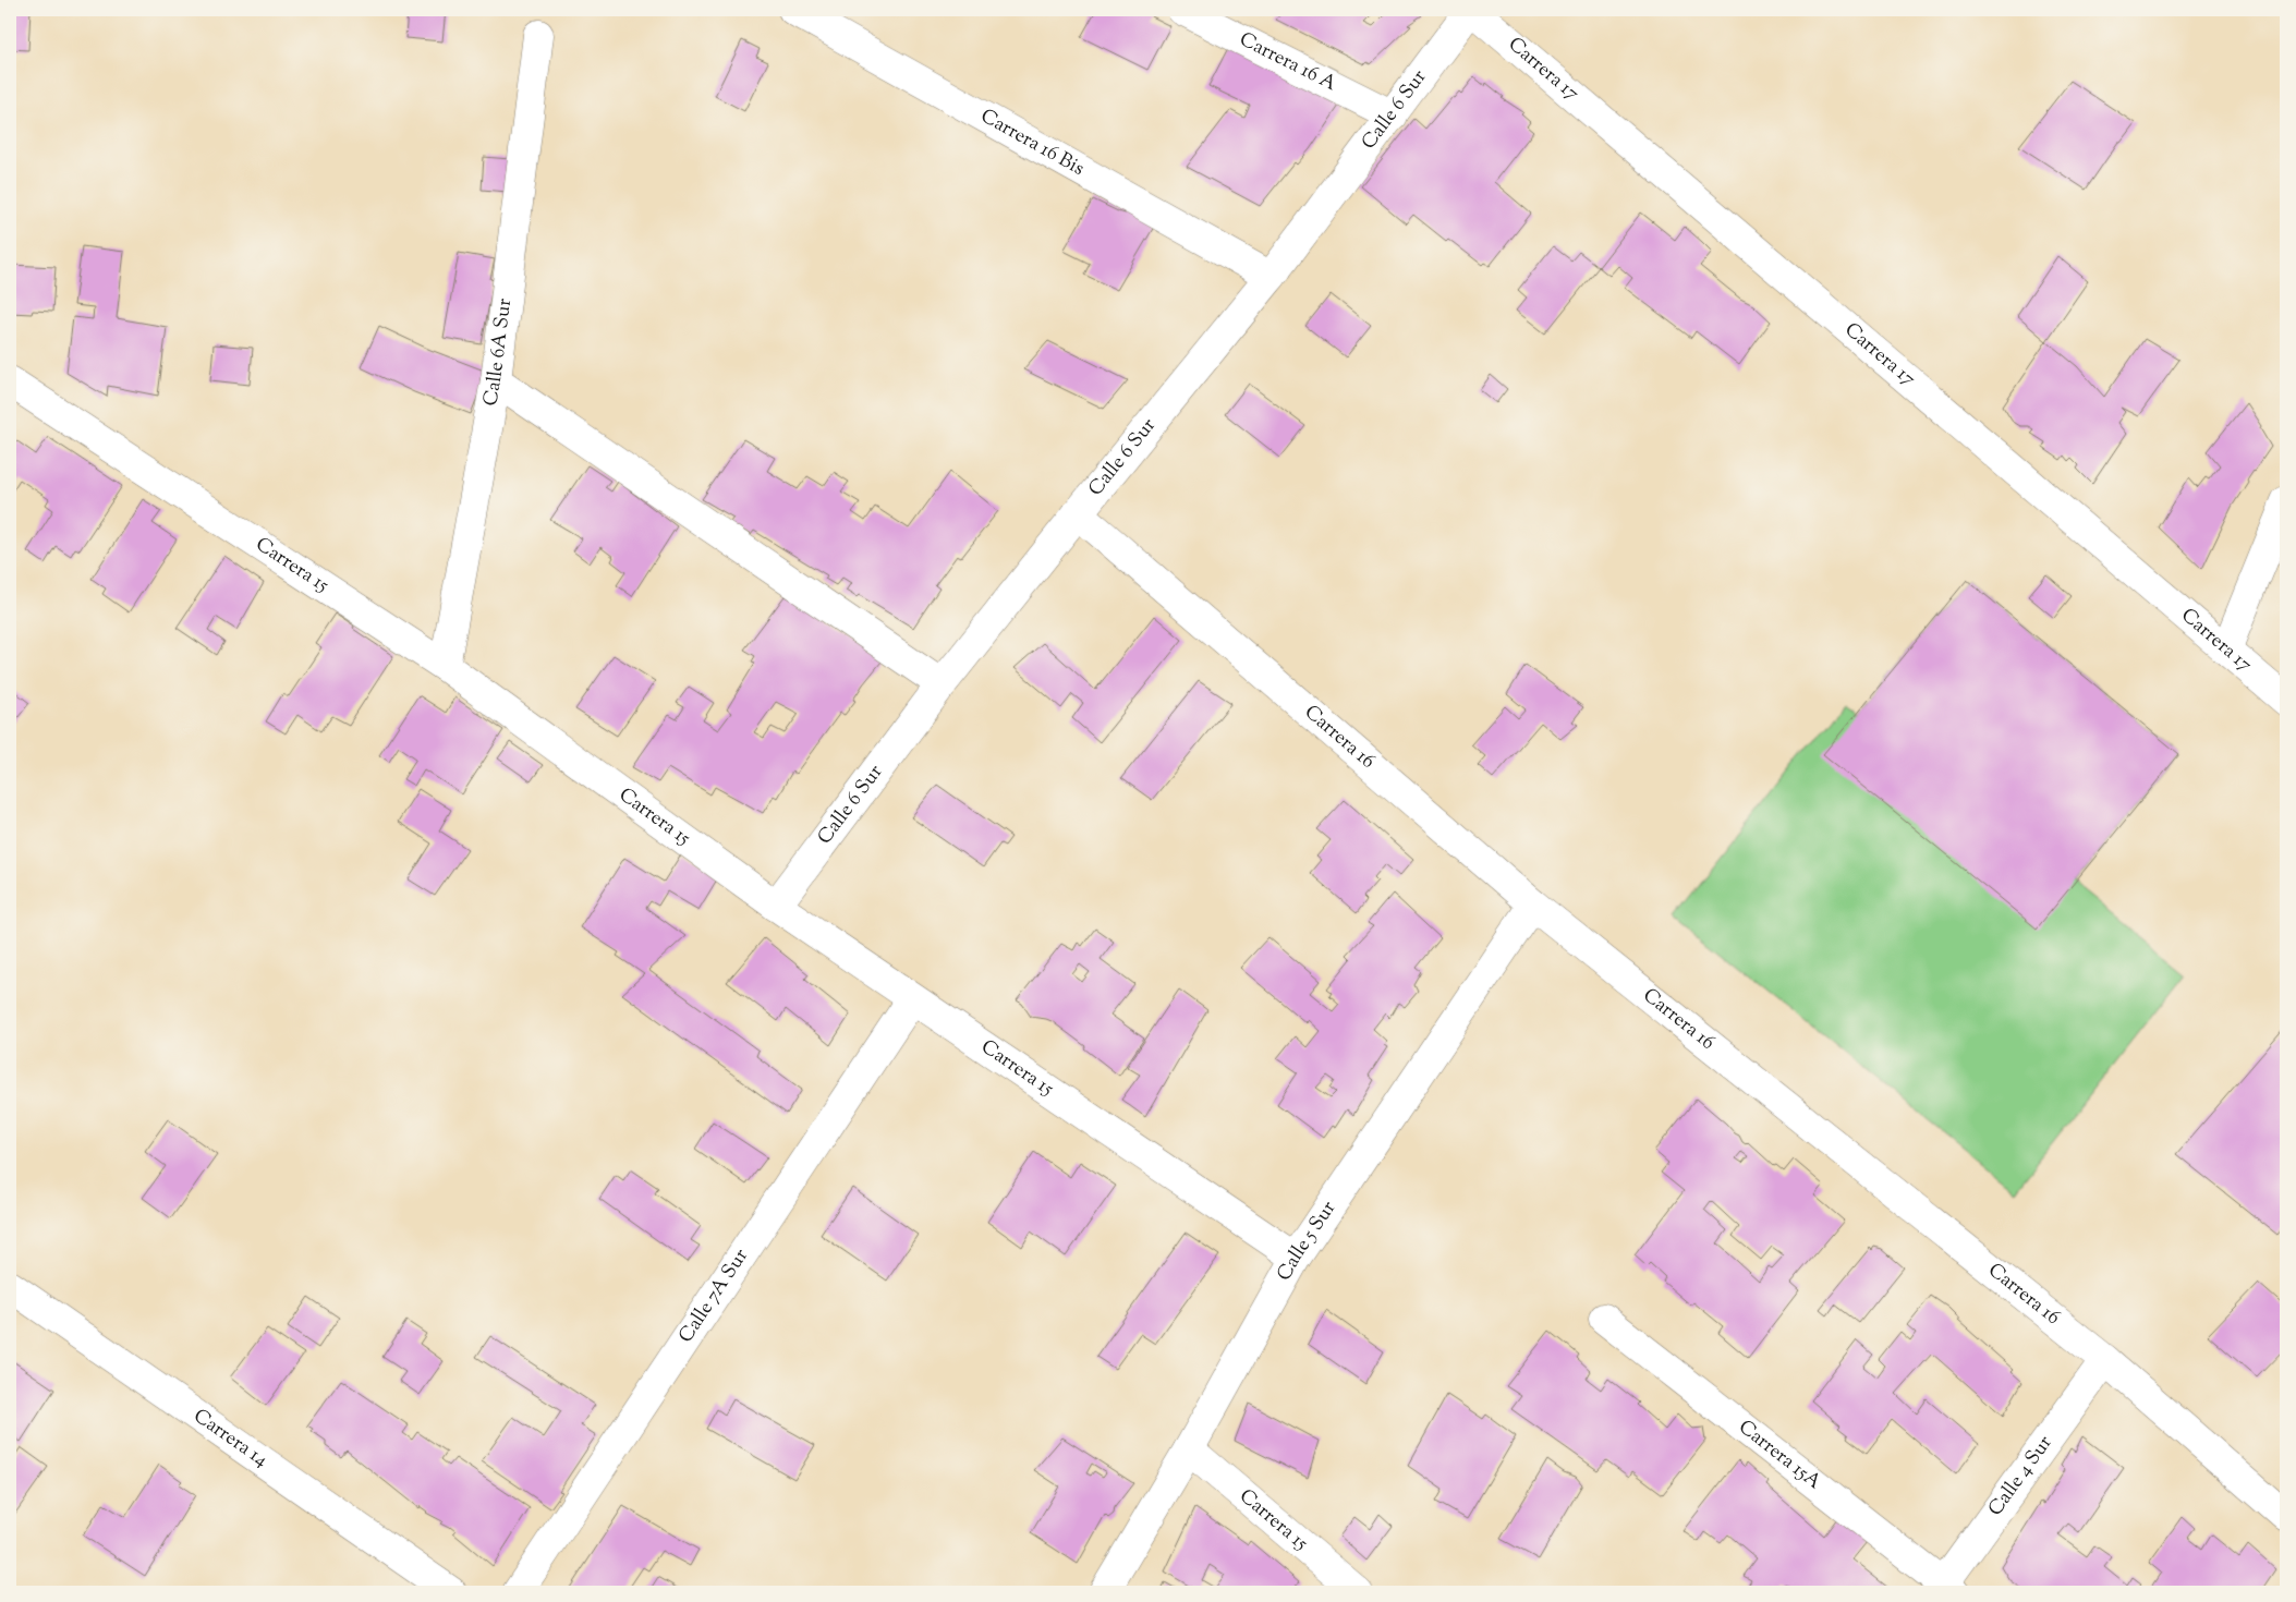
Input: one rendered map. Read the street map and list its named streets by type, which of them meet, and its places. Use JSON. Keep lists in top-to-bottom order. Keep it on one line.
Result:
{"streets":{"street":["Carrera 16 A","Carrera 17","Calle 6 Sur","Carrera 16 Bis","Calle 6A Sur","Carrera 15","Carrera 16","Calle 5 Sur","Calle 7A Sur","Carrera 14","Carrera 15A","Calle 4 Sur"]},"crossings":[["Carrera 16 A","Calle 6 Sur"],["Carrera 17","Calle 6 Sur"],["Calle 6 Sur","Carrera 16 Bis"],["Calle 6 Sur","Carrera 15"],["Calle 6 Sur","Carrera 16"],["Calle 6A Sur","Carrera 15"],["Carrera 15","Calle 5 Sur"],["Carrera 15","Calle 7A Sur"],["Carrera 16","Calle 5 Sur"],["Carrera 16","Calle 4 Sur"],["Carrera 15A","Calle 4 Sur"]]}
